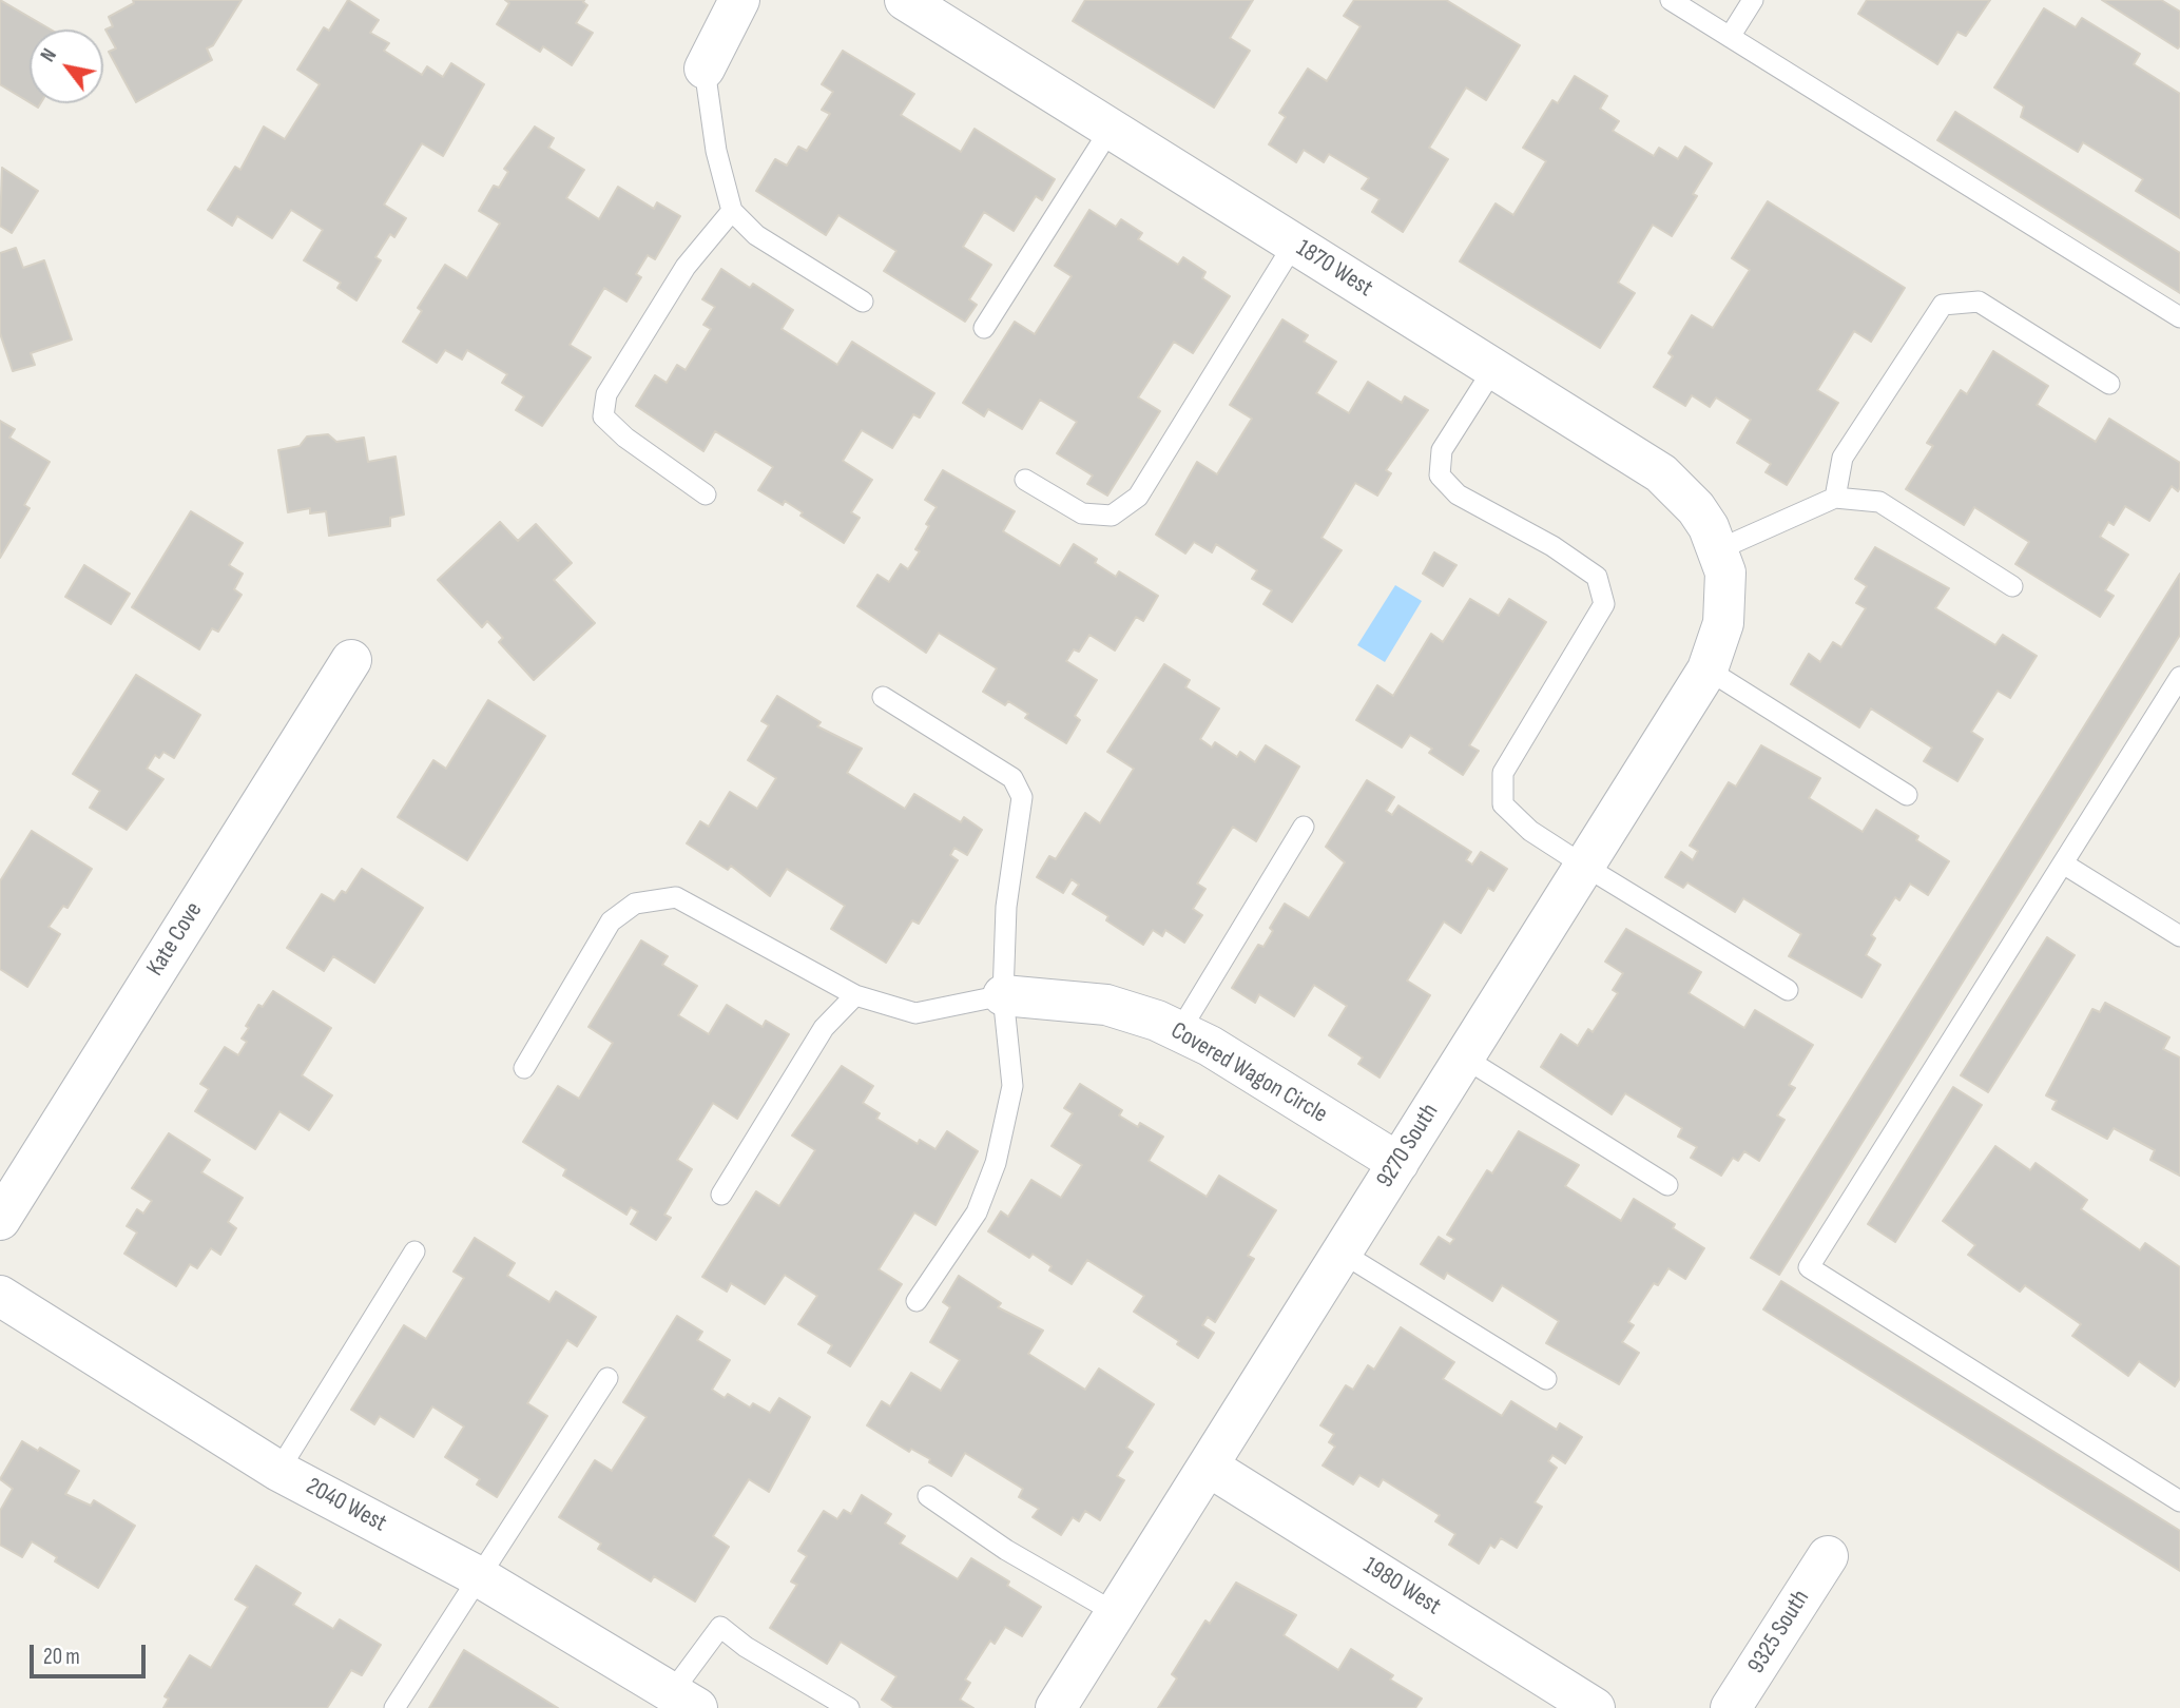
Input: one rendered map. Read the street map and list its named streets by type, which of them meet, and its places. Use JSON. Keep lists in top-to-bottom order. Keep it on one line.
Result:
{"streets":{"street":["1870 West","Kate Cove","Covered Wagon Circle","9270 South","2040 West","1980 West","9325 South"]},"crossings":[["1870 West","9270 South"],["Covered Wagon Circle","9270 South"],["9270 South","1980 West"]],"scale_bar":"20 m","north":"top left"}
